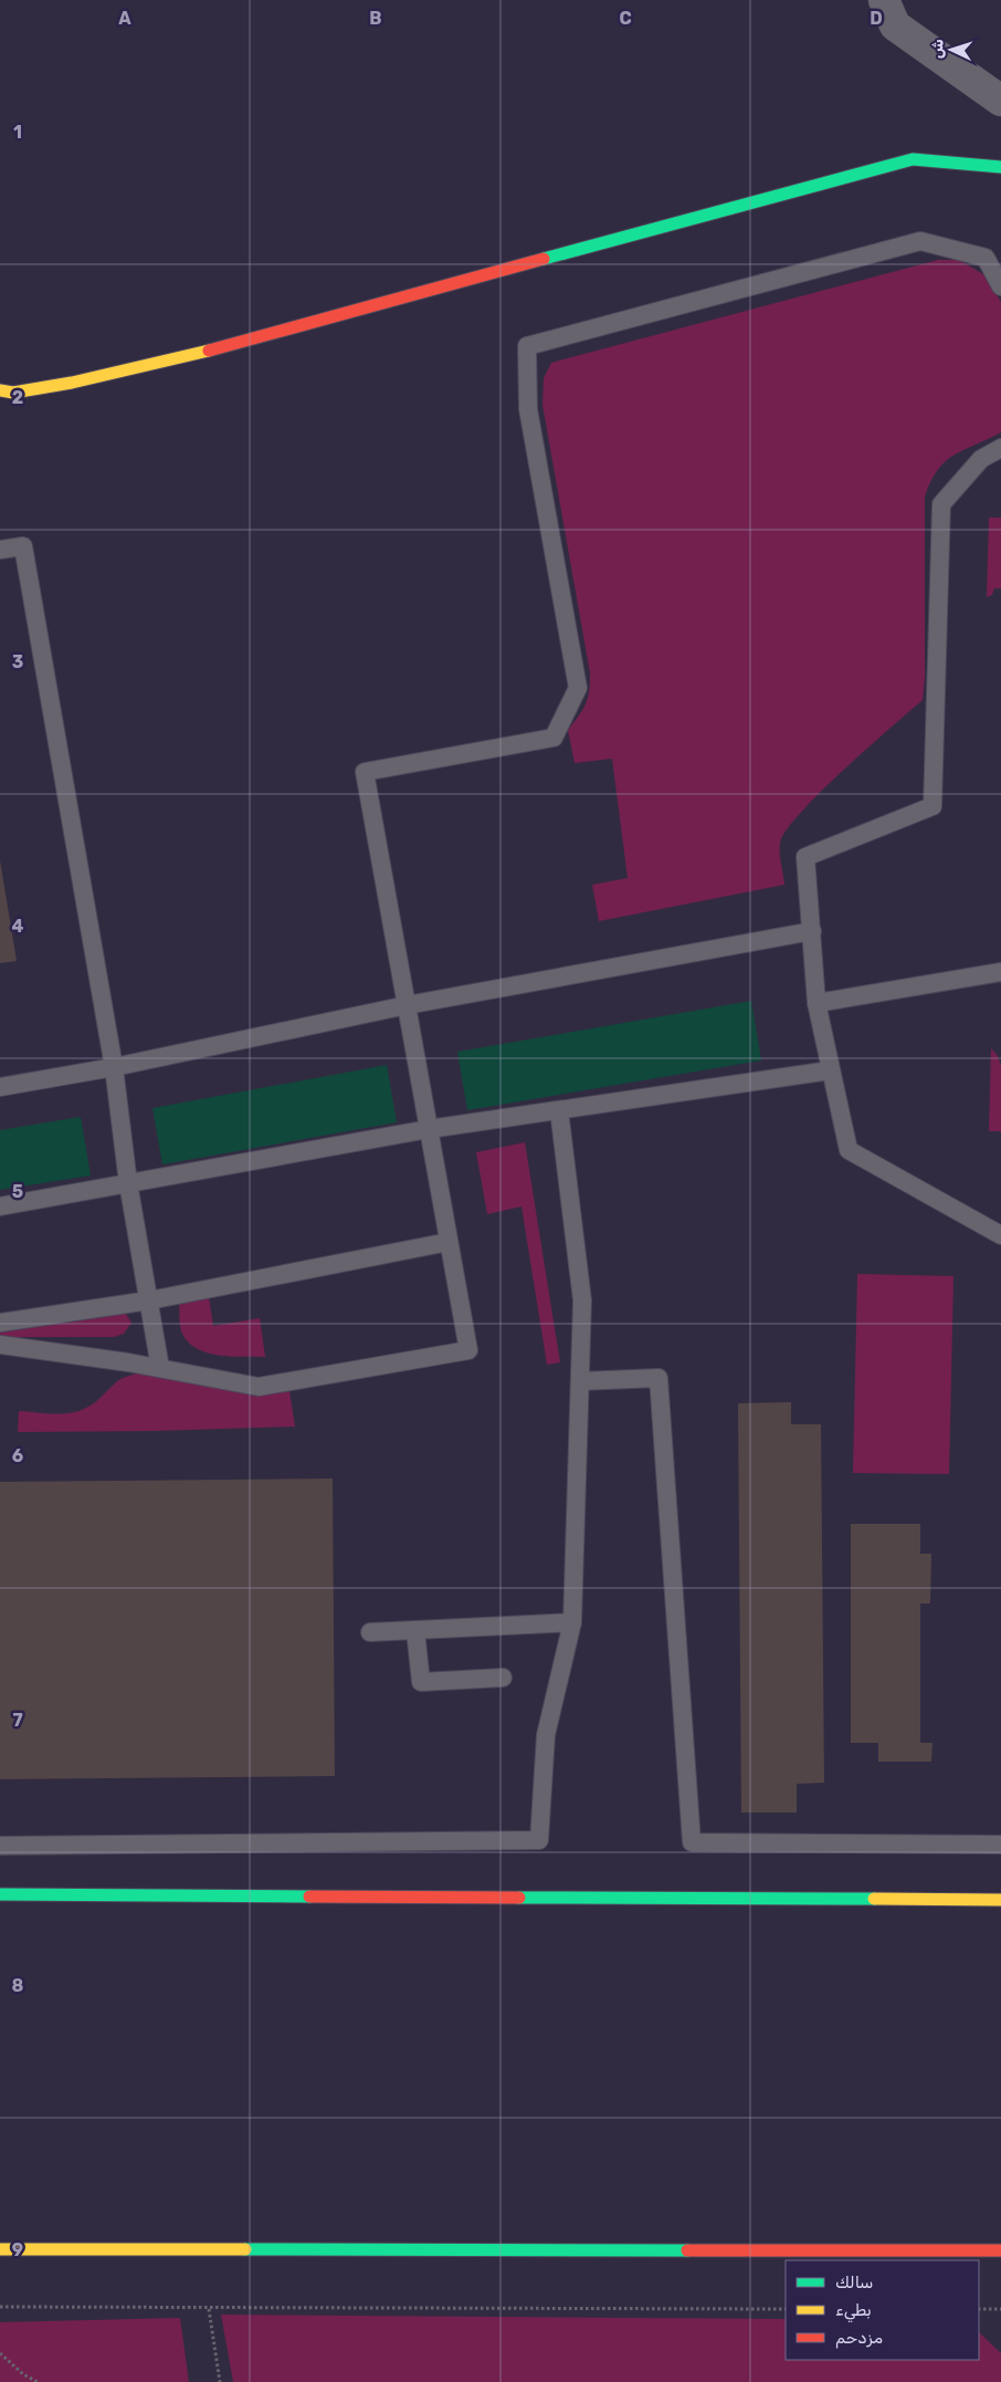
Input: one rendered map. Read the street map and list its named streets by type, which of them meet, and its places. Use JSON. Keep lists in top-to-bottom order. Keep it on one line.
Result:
{"legend":["سالك","بطيء","مزدحم"],"north":"left","grid":{"columns":["A","B","C","D"],"rows":["1","2","3","4","5","6","7","8","9"]}}
